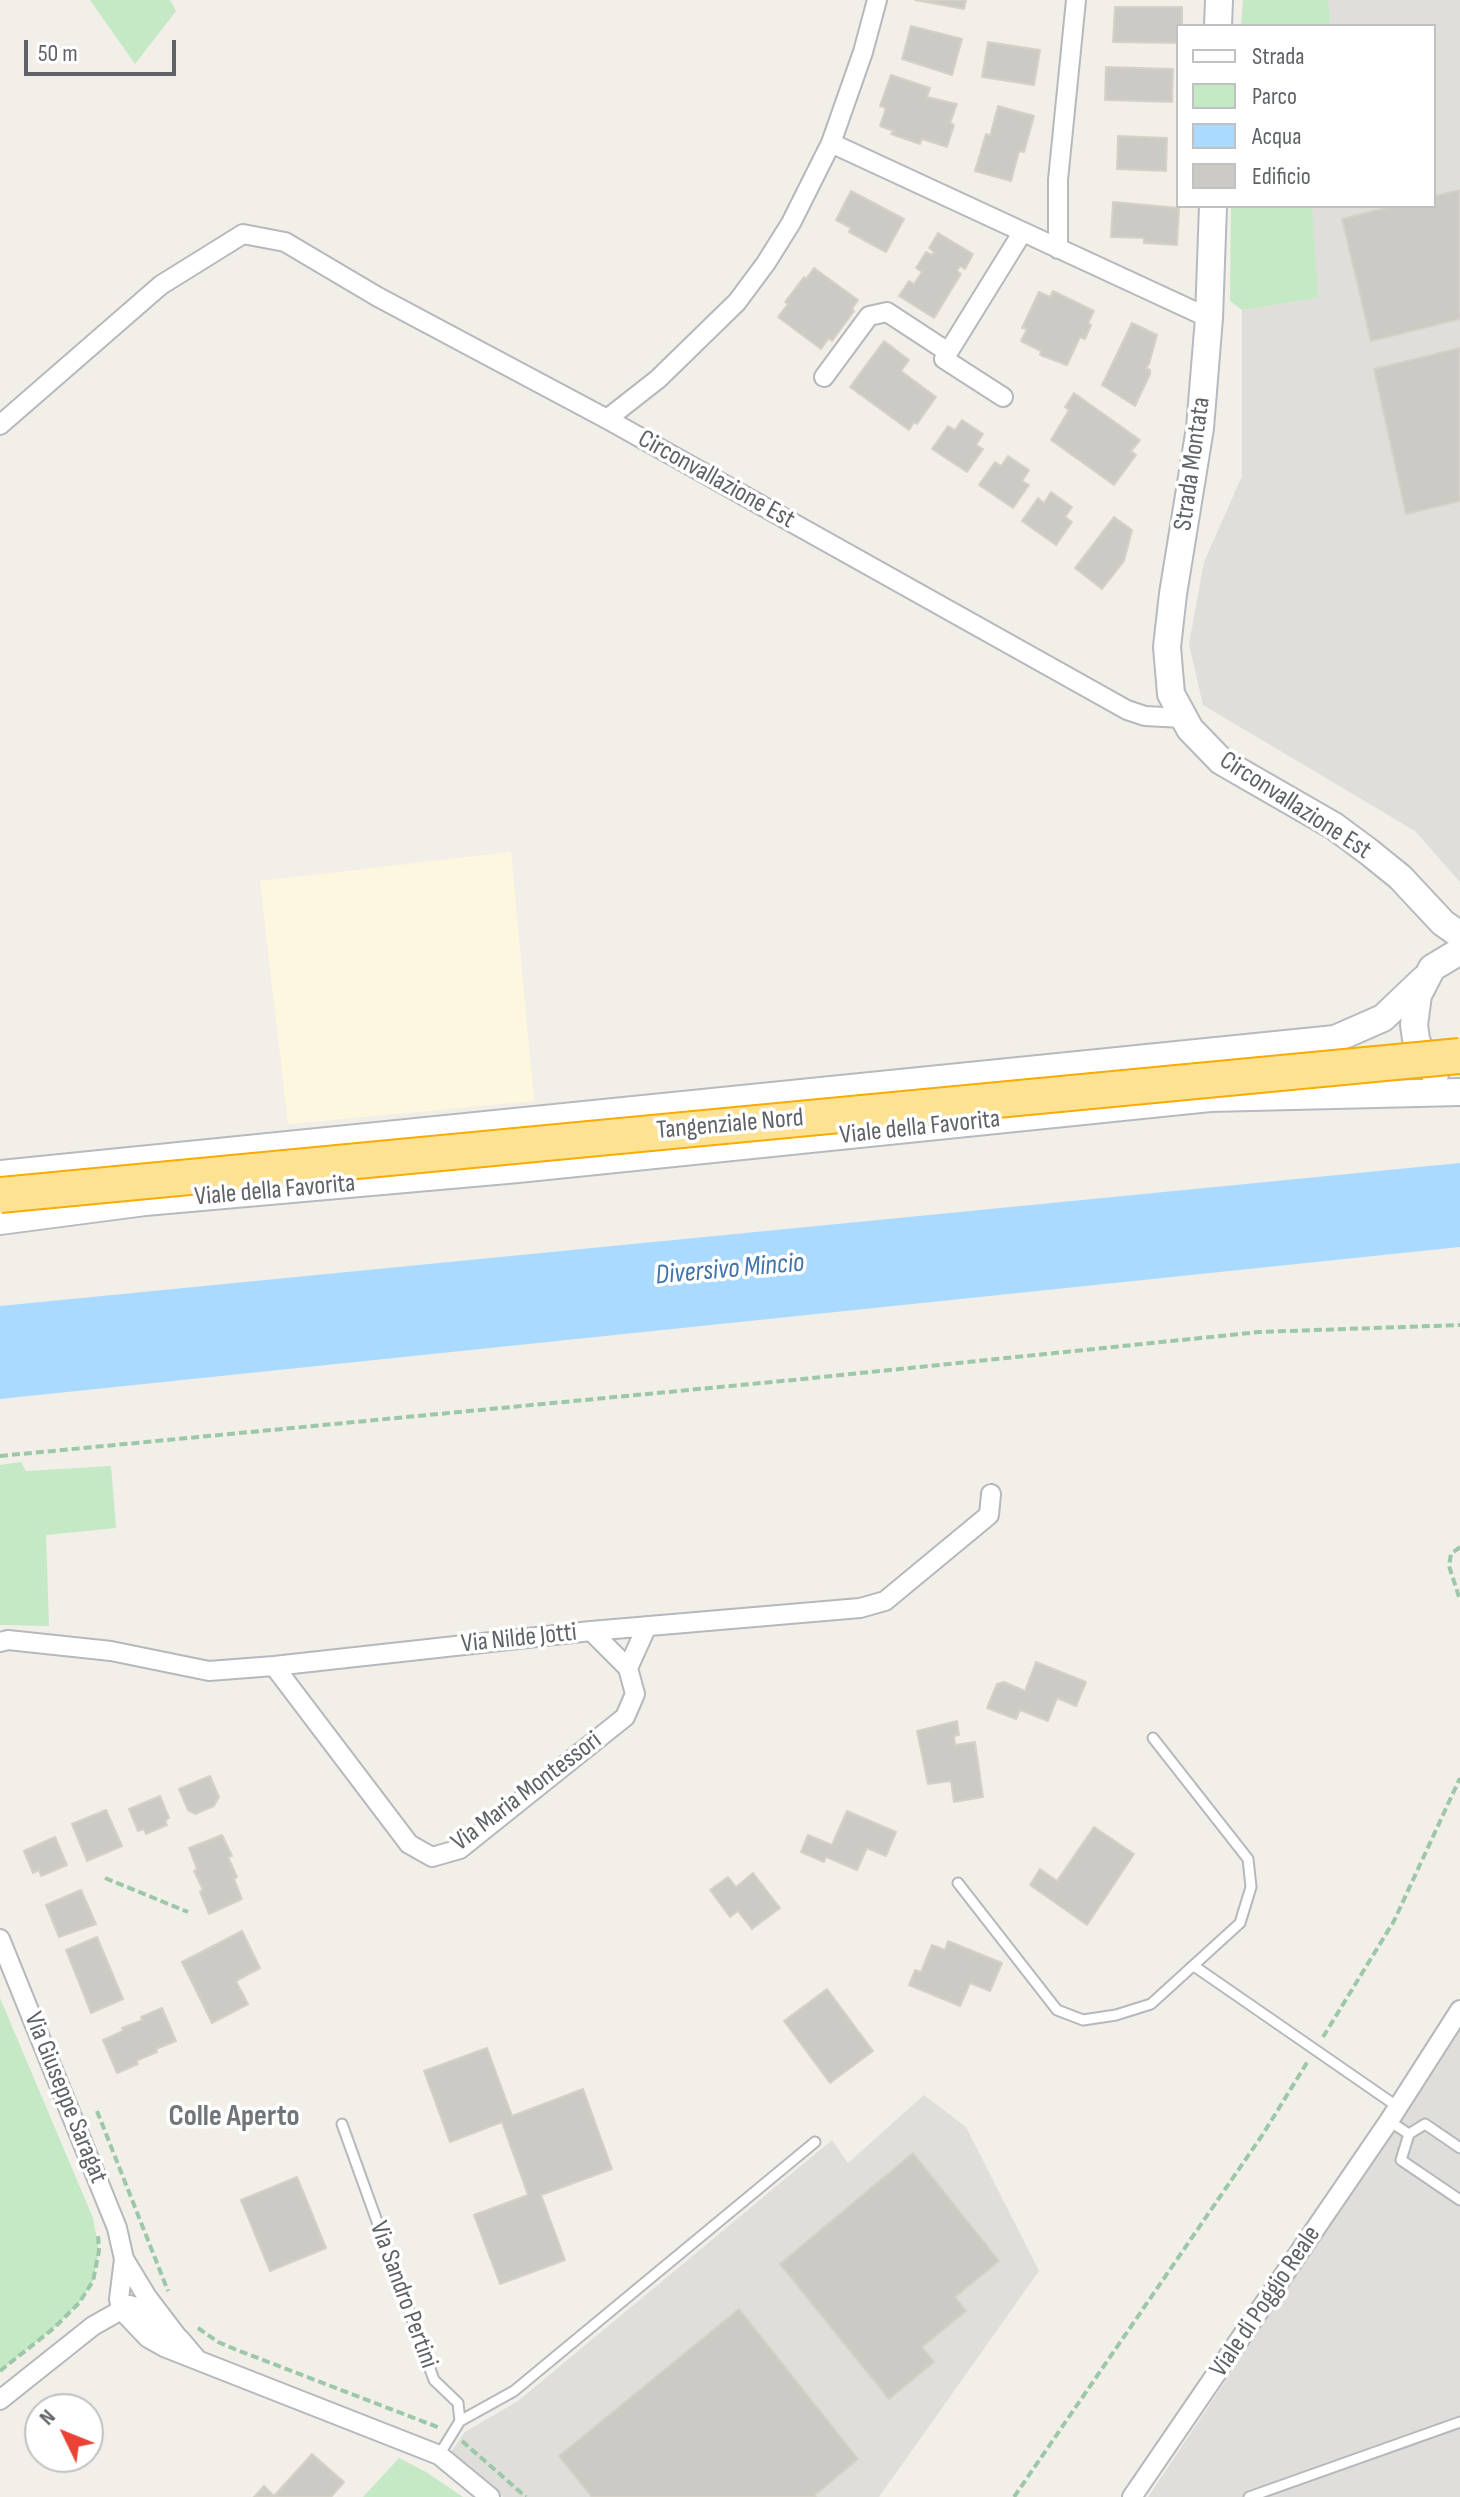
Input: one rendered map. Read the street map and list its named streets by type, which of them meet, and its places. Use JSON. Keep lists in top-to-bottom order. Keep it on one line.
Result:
{"streets":{"highway":["Tangenziale Nord"],"main road":["Strada Montata","Circonvallazione Est","Viale della Favorita"],"street":["Via Nilde Jotti","Via Maria Montessori","Via Giuseppe Saragat","Viale di Poggio Reale"],"lane":["Via Sandro Pertini"]},"crossings":[["Strada Montata","Circonvallazione Est"],["Via Nilde Jotti","Via Maria Montessori"]],"districts":["Colle Aperto"],"water":["Diversivo Mincio"],"legend":["Strada","Parco","Acqua","Edificio"],"scale_bar":"50 m","north":"top left"}
